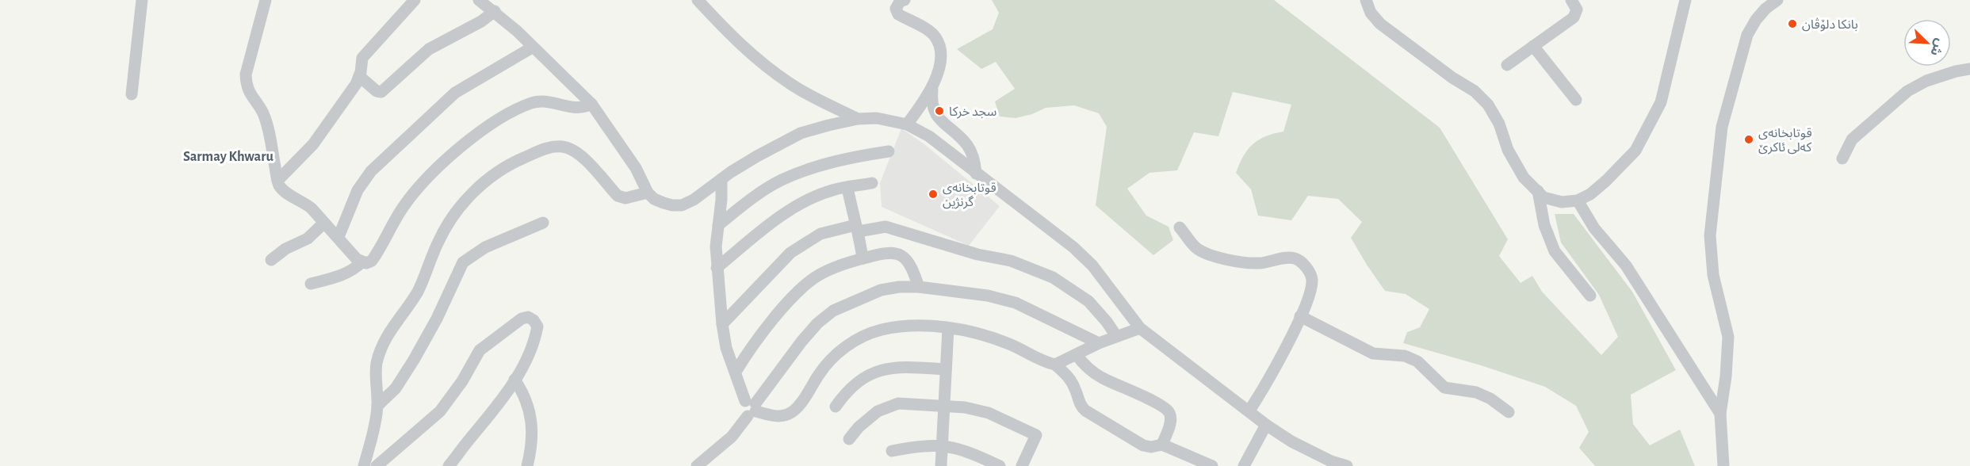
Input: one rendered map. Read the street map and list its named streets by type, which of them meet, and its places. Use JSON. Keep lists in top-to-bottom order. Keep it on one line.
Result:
{"districts":["Sarmay Khwaru"],"places":["بانکا دلۆڤان","سجد خركا","قوتابخانەی کەلی ئاکرێ","قوتابخانەی گرنژین"],"north":"bottom right"}
